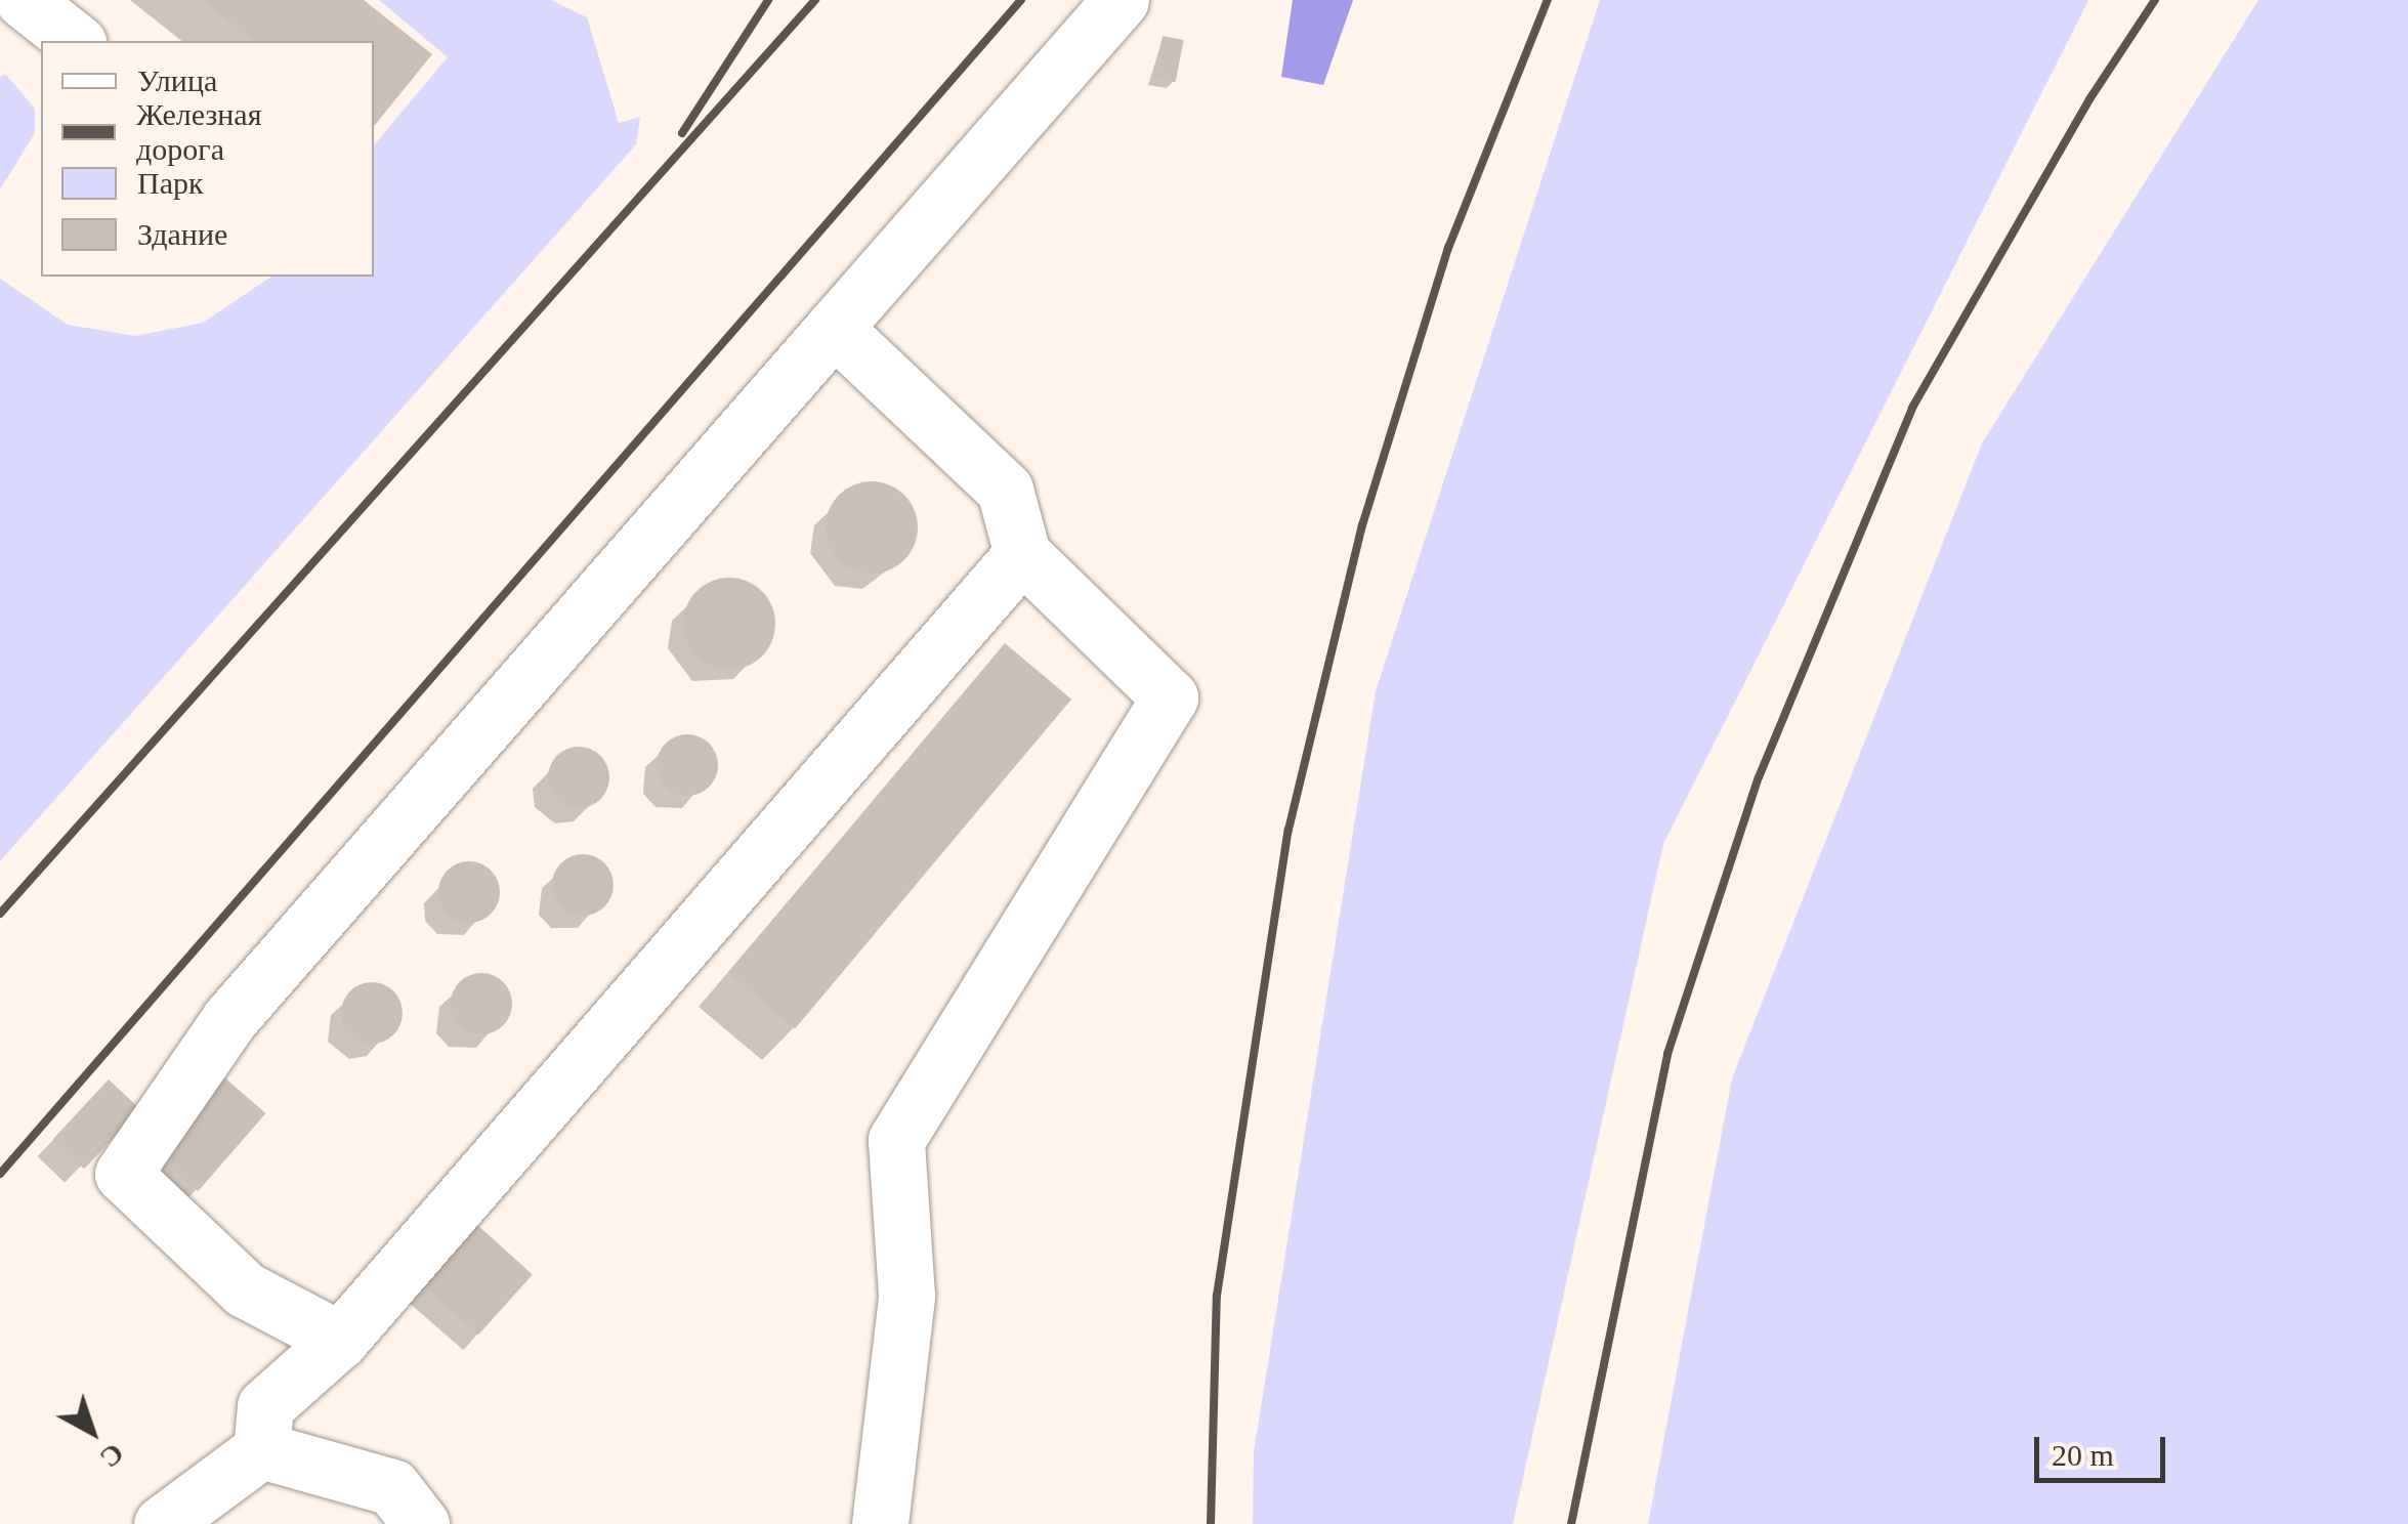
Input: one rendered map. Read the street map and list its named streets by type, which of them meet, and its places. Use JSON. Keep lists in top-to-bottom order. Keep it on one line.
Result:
{"legend":["Улица","Железная дорога","Парк","Здание"],"scale_bar":"20 m","north":"bottom right"}
